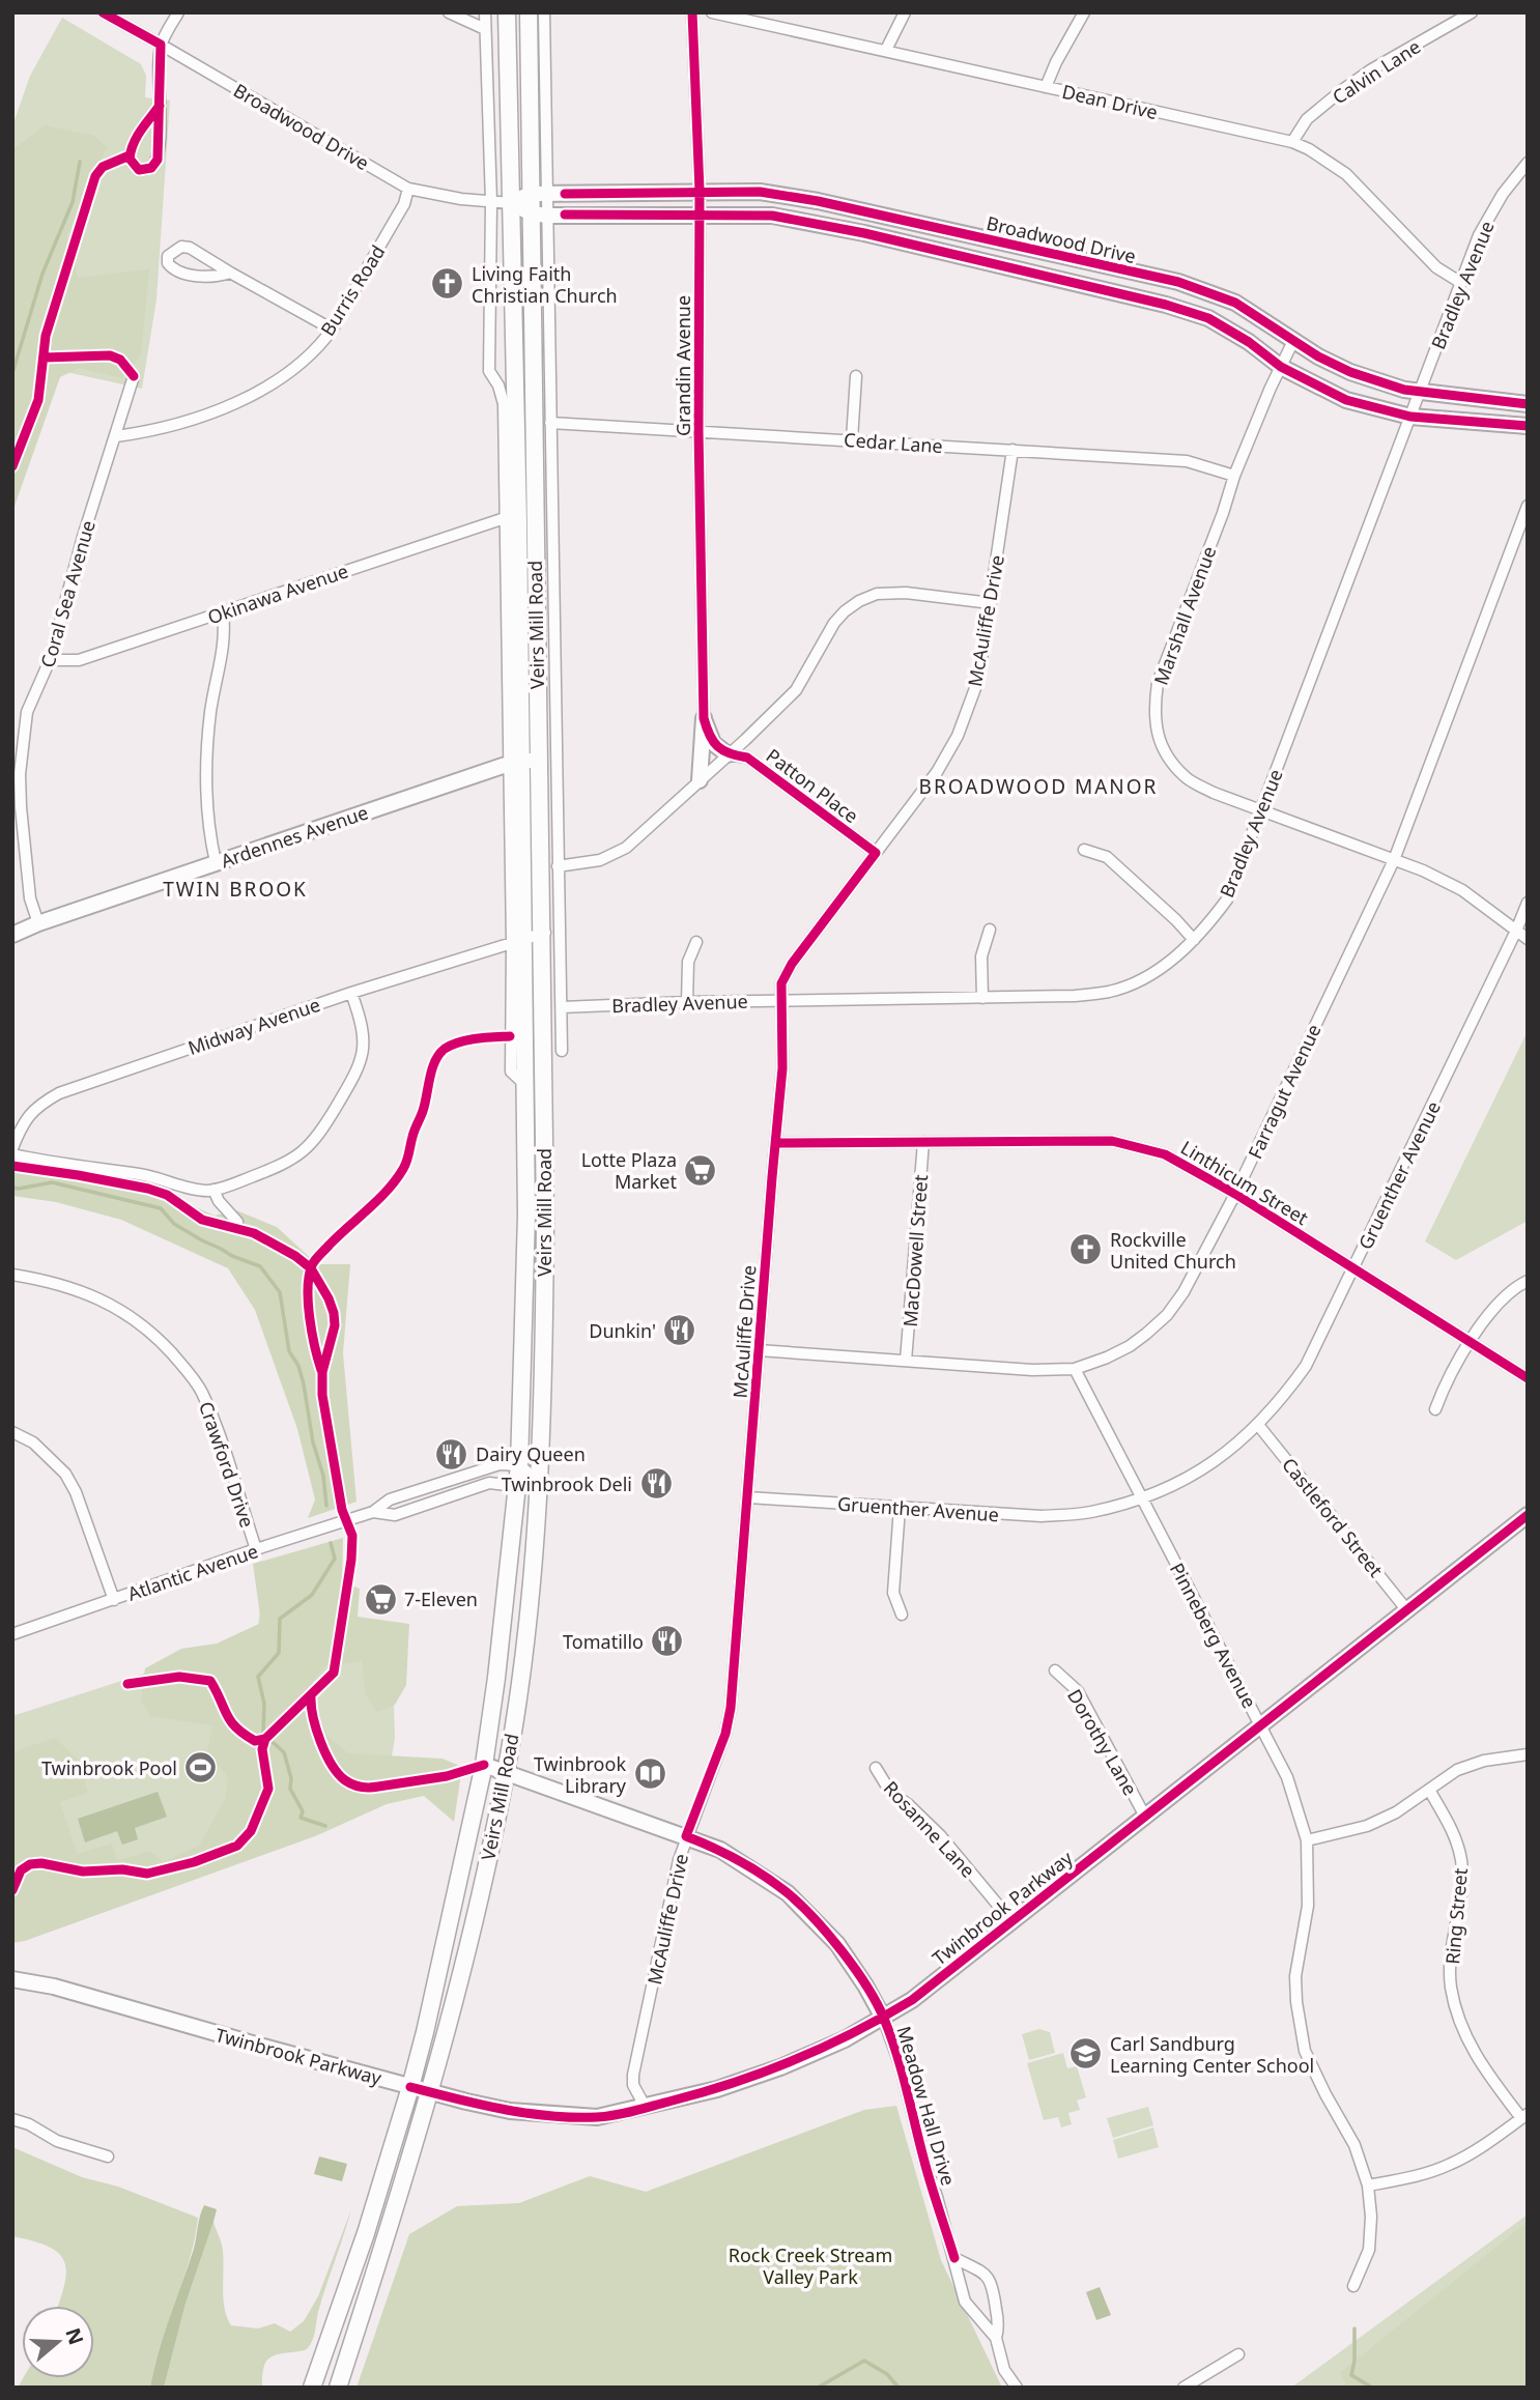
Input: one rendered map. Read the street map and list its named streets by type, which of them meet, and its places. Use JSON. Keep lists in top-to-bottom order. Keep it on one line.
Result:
{"streets":{"main road":["Veirs Mill Road"],"street":["Calvin Lane","Dean Drive","Broadwood Drive","Bradley Avenue","Burris Road","Grandin Avenue","Cedar Lane","Coral Sea Avenue","Okinawa Avenue","Marshall Avenue","McAuliffe Drive","Patton Place","Ardennes Avenue","Midway Avenue","Farragut Avenue","Gruenther Avenue","Linthicum Street","MacDowell Street","Crawford Drive","Castleford Street","Atlantic Avenue","Pinneberg Avenue","Dorothy Lane","Rosanne Lane","Twinbrook Parkway","Ring Street","Meadow Hall Drive"]},"crossings":[["Calvin Lane","Dean Drive"],["Dean Drive","Bradley Avenue"],["Broadwood Drive","Bradley Avenue"],["Broadwood Drive","Burris Road"],["Broadwood Drive","Grandin Avenue"],["Broadwood Drive","Marshall Avenue"],["Broadwood Drive","Veirs Mill Road"],["Bradley Avenue","Marshall Avenue"],["Bradley Avenue","McAuliffe Drive"],["Bradley Avenue","Veirs Mill Road"],["Burris Road","Coral Sea Avenue"],["Grandin Avenue","Cedar Lane"],["Cedar Lane","Marshall Avenue"],["Cedar Lane","McAuliffe Drive"],["Cedar Lane","Veirs Mill Road"],["Coral Sea Avenue","Okinawa Avenue"],["Coral Sea Avenue","Ardennes Avenue"],["Okinawa Avenue","Veirs Mill Road"],["Marshall Avenue","Farragut Avenue"],["Marshall Avenue","Gruenther Avenue"],["McAuliffe Drive","Patton Place"],["McAuliffe Drive","Farragut Avenue"],["McAuliffe Drive","Gruenther Avenue"],["McAuliffe Drive","Linthicum Street"],["McAuliffe Drive","Twinbrook Parkway"],["McAuliffe Drive","Meadow Hall Drive"],["Veirs Mill Road","Ardennes Avenue"],["Veirs Mill Road","Midway Avenue"],["Veirs Mill Road","Atlantic Avenue"],["Veirs Mill Road","Twinbrook Parkway"],["Veirs Mill Road","Meadow Hall Drive"],["Farragut Avenue","Linthicum Street"],["Farragut Avenue","MacDowell Street"],["Farragut Avenue","Pinneberg Avenue"],["Gruenther Avenue","Linthicum Street"],["Gruenther Avenue","Castleford Street"],["Gruenther Avenue","Pinneberg Avenue"],["Linthicum Street","MacDowell Street"],["Crawford Drive","Atlantic Avenue"],["Castleford Street","Twinbrook Parkway"],["Pinneberg Avenue","Twinbrook Parkway"],["Dorothy Lane","Twinbrook Parkway"],["Rosanne Lane","Twinbrook Parkway"],["Twinbrook Parkway","Meadow Hall Drive"]],"districts":["BROADWOOD MANOR","TWIN BROOK"],"parks":["Rock Creek Stream Valley Park"],"places":{"church":["Living Faith Christian Church","Rockville United Church"],"supermarket":["Lotte Plaza Market","7-Eleven"],"restaurant":["Dunkin'","Dairy Queen","Twinbrook Deli","Tomatillo"],"sports":["Twinbrook Pool"],"library":["Twinbrook Library"],"school or university":["Carl Sandburg Learning Center School"]},"north":"right"}
